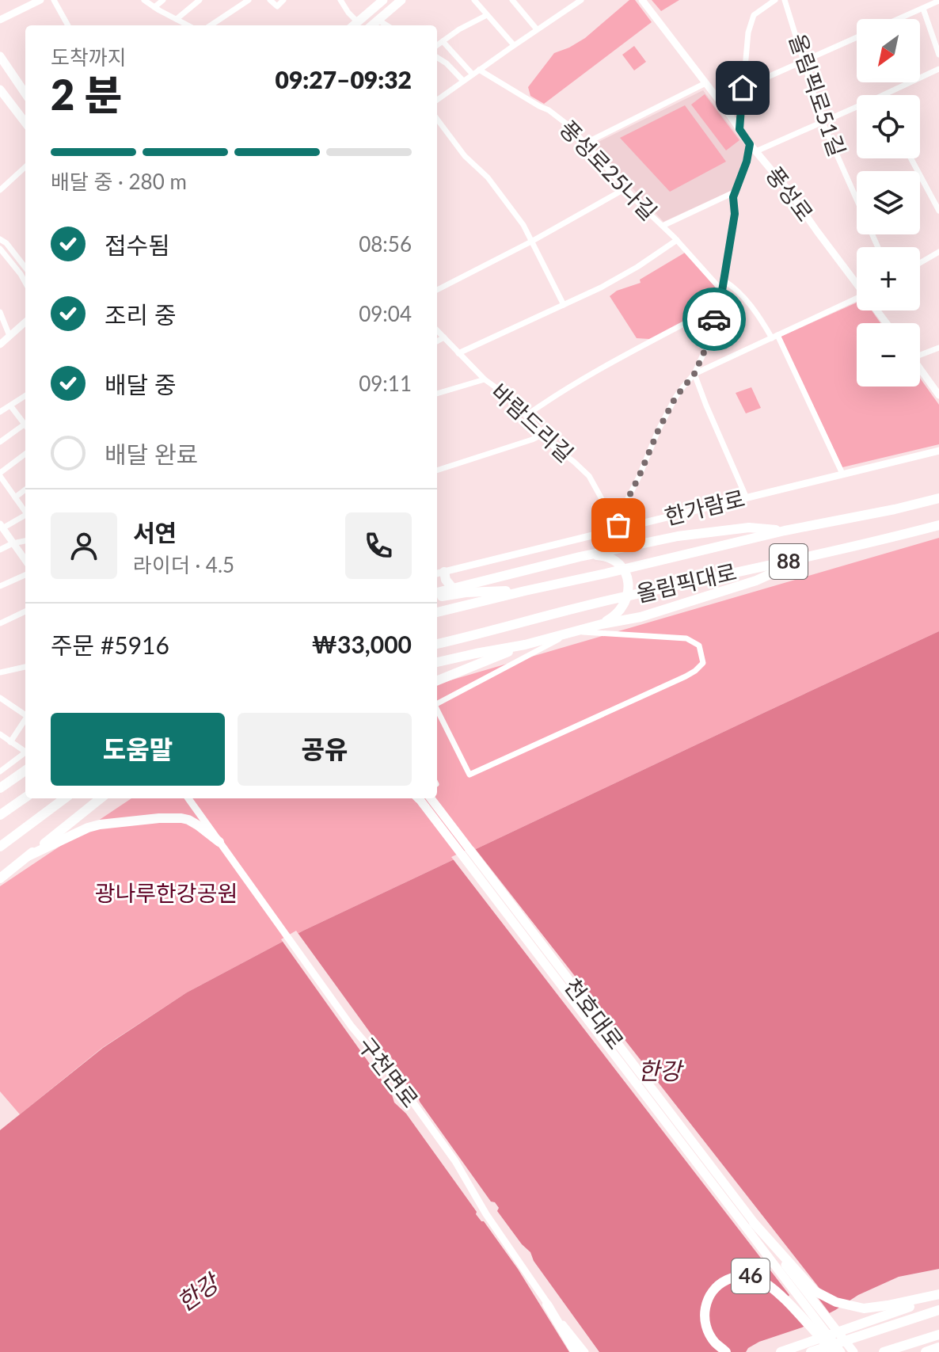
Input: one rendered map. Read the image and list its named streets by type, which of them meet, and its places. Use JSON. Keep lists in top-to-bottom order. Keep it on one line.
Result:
{"streets":{"highway":["88","올림픽대로","46"],"main road":["천호대로"],"street":["올림픽로51길","풍성로25나길","풍성로","바람드리길","한가람로","구천면로"]},"crossings":[["바람드리길","한가람로"]],"water":["한강"],"parks":["광나루한강공원"],"north":"bottom left","page":{"map_buttons":["+","−"],"heading":["2 분","도착까지","09:27–09:32"],"panel":["서연","라이더 · 4.5","주문 #5916","₩33,000"],"bar":"배달 중 · 280 m","list":[["접수됨","08:56"],["조리 중","09:04"],["배달 중","09:11"],"배달 완료"],"buttons":["도움말","공유"]}}
